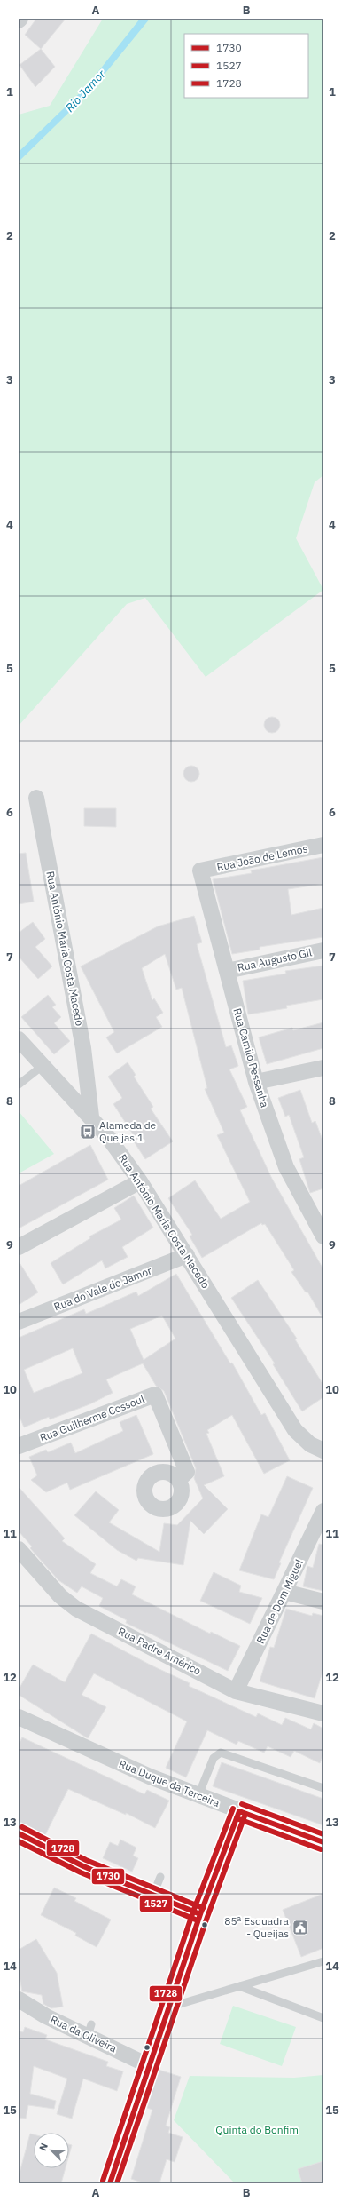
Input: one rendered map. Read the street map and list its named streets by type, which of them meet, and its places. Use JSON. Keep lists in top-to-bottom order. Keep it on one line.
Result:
{"streets":{"street":["Rua João de Lemos","Rua António Maria Costa Macedo","Rua Augusto Gil","Rua Camilo Pessanha","Rua do Vale do Jamor","Rua Guilherme Cossoul","Rua de Dom Miguel","Rua Padre Américo","Rua Duque da Terceira","Rua da Oliveira"]},"crossings":[["Rua João de Lemos","Rua Camilo Pessanha"],["Rua António Maria Costa Macedo","Rua do Vale do Jamor"],["Rua Augusto Gil","Rua Camilo Pessanha"],["Rua de Dom Miguel","Rua Padre Américo"]],"water":["Rio Jamor"],"parks":["Quinta do Bonfim"],"places":{"bus stop":["Alameda de Queijas 1"],"public building":["85ª Esquadra - Queijas"]},"lines":["transit line 1728","transit line 1730","transit line 1527"],"legend":["1730","1527","1728"],"north":"top left","grid":{"columns":["A","B"],"rows":["1","2","3","4","5","6","7","8","9","10","11","12","13","14","15"]}}
